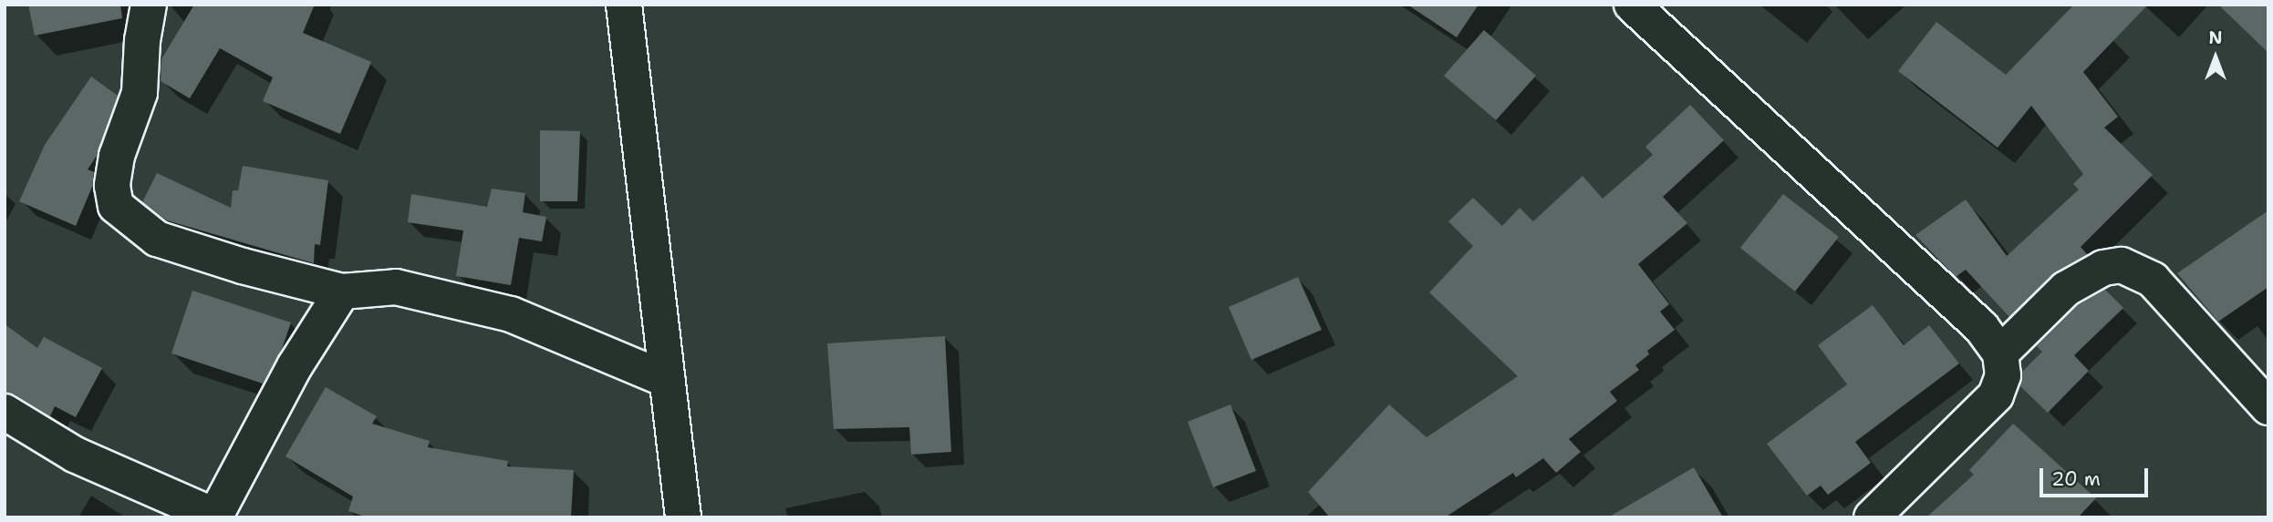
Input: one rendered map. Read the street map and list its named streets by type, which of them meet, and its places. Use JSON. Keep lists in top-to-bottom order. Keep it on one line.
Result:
{"scale_bar":"20 m","north":"top"}
